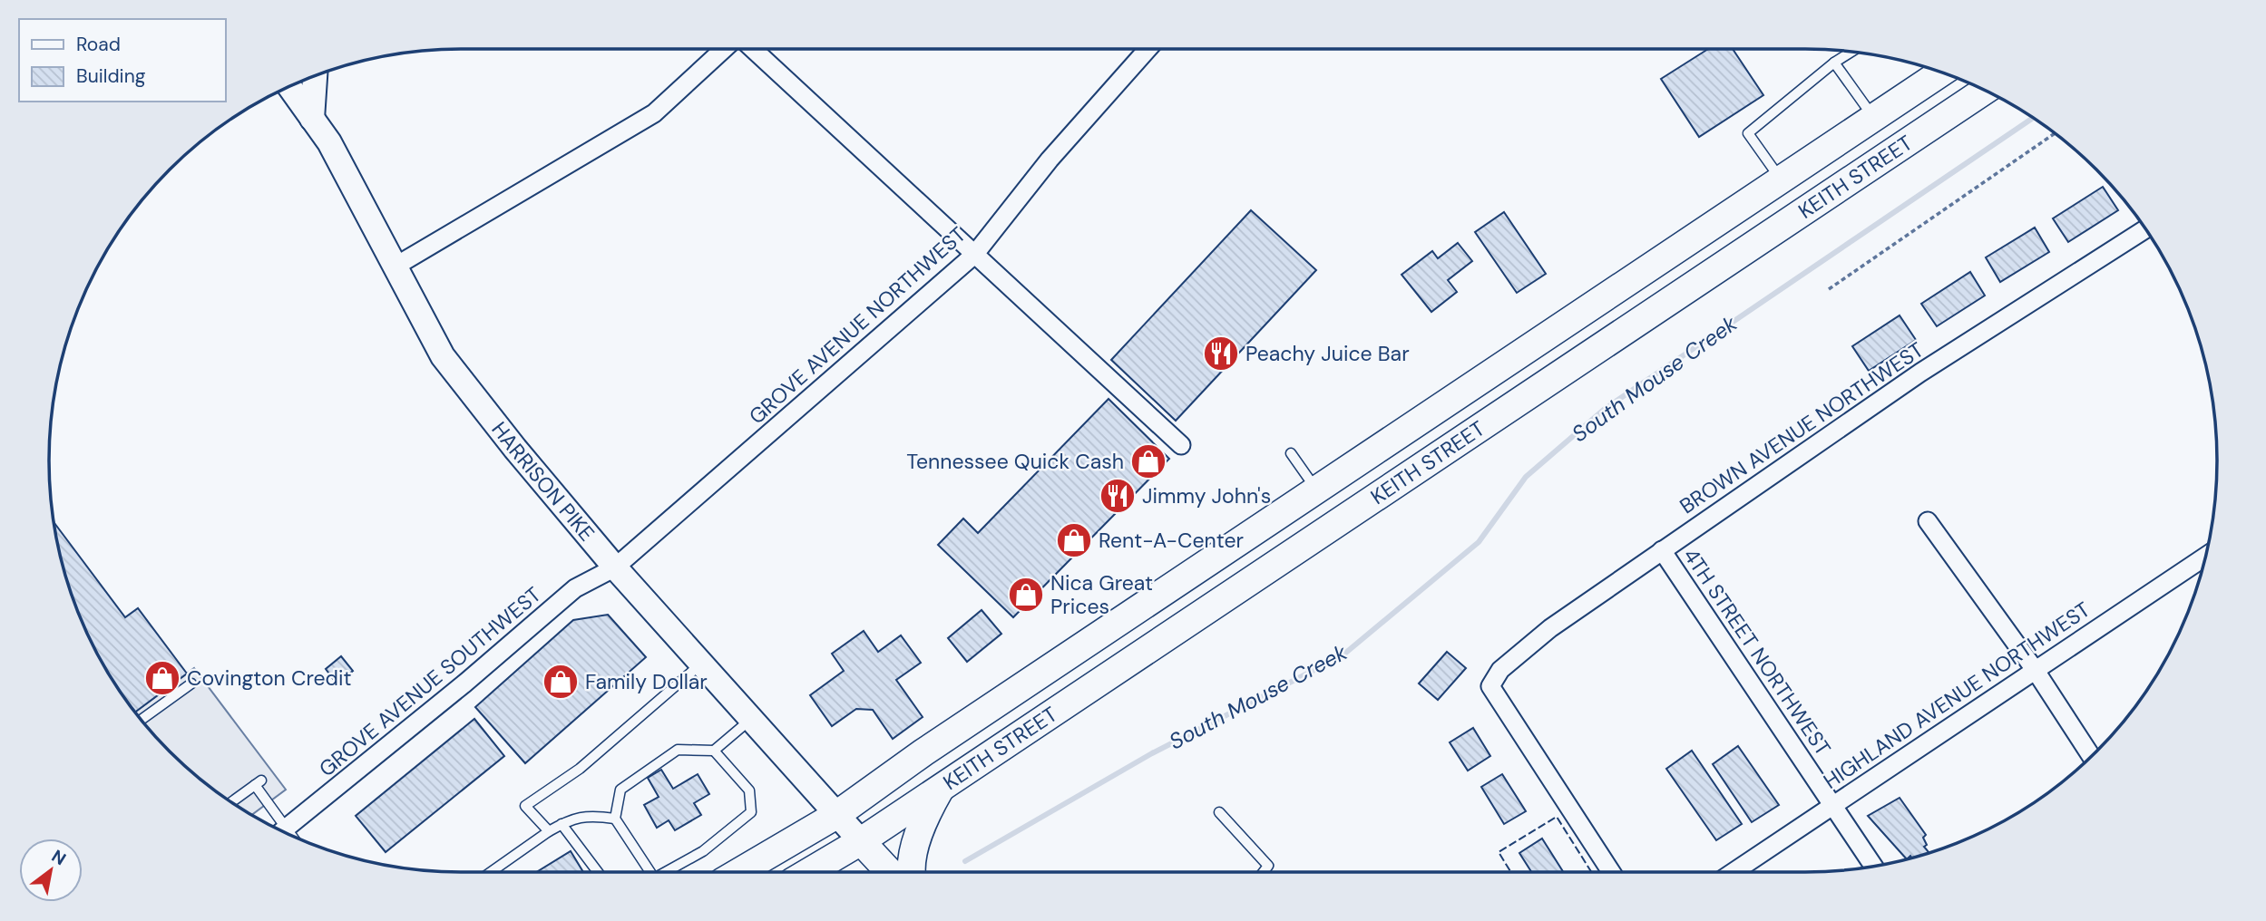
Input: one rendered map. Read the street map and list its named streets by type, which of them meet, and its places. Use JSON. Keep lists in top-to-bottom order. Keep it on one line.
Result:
{"streets":{"main road":["KEITH STREET","HARRISON PIKE"],"street":["GROVE AVENUE NORTHWEST","BROWN AVENUE NORTHWEST","4TH STREET NORTHWEST","GROVE AVENUE SOUTHWEST","HIGHLAND AVENUE NORTHWEST"]},"crossings":[["KEITH STREET","HARRISON PIKE"],["GROVE AVENUE NORTHWEST","HARRISON PIKE"],["GROVE AVENUE NORTHWEST","GROVE AVENUE SOUTHWEST"],["BROWN AVENUE NORTHWEST","4TH STREET NORTHWEST"],["HARRISON PIKE","GROVE AVENUE SOUTHWEST"],["4TH STREET NORTHWEST","HIGHLAND AVENUE NORTHWEST"]],"water":["South Mouse Creek"],"places":{"restaurant":["Peachy Juice Bar","Jimmy John's"],"shop":["Tennessee Quick Cash","Rent-A-Center","Nica Great Prices","Covington Credit","Family Dollar"]},"legend":["Road","Building"],"north":"top right"}
